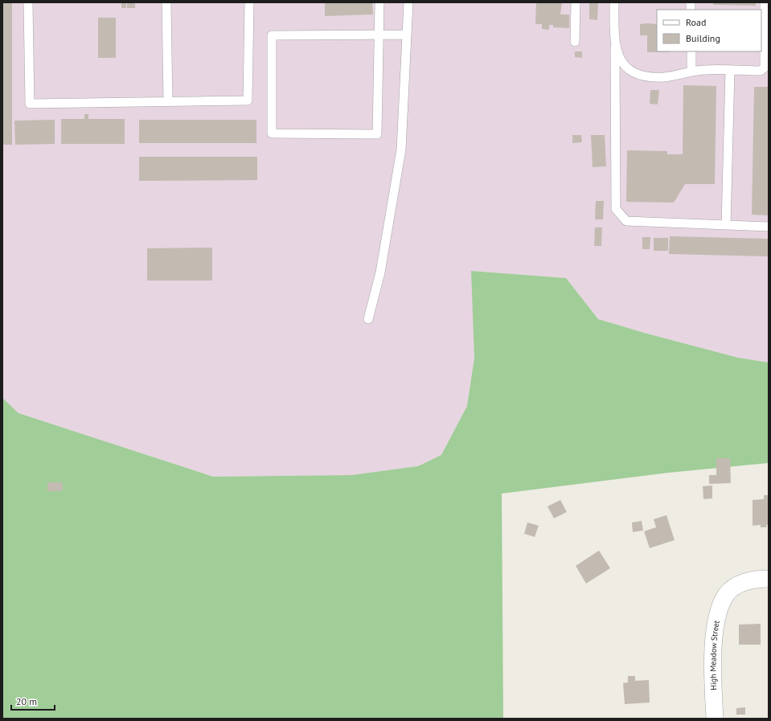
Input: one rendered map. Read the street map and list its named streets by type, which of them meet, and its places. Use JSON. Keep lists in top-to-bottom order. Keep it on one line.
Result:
{"streets":{"street":["High Meadow Street"]},"legend":["Road","Building"],"scale_bar":"20 m"}
